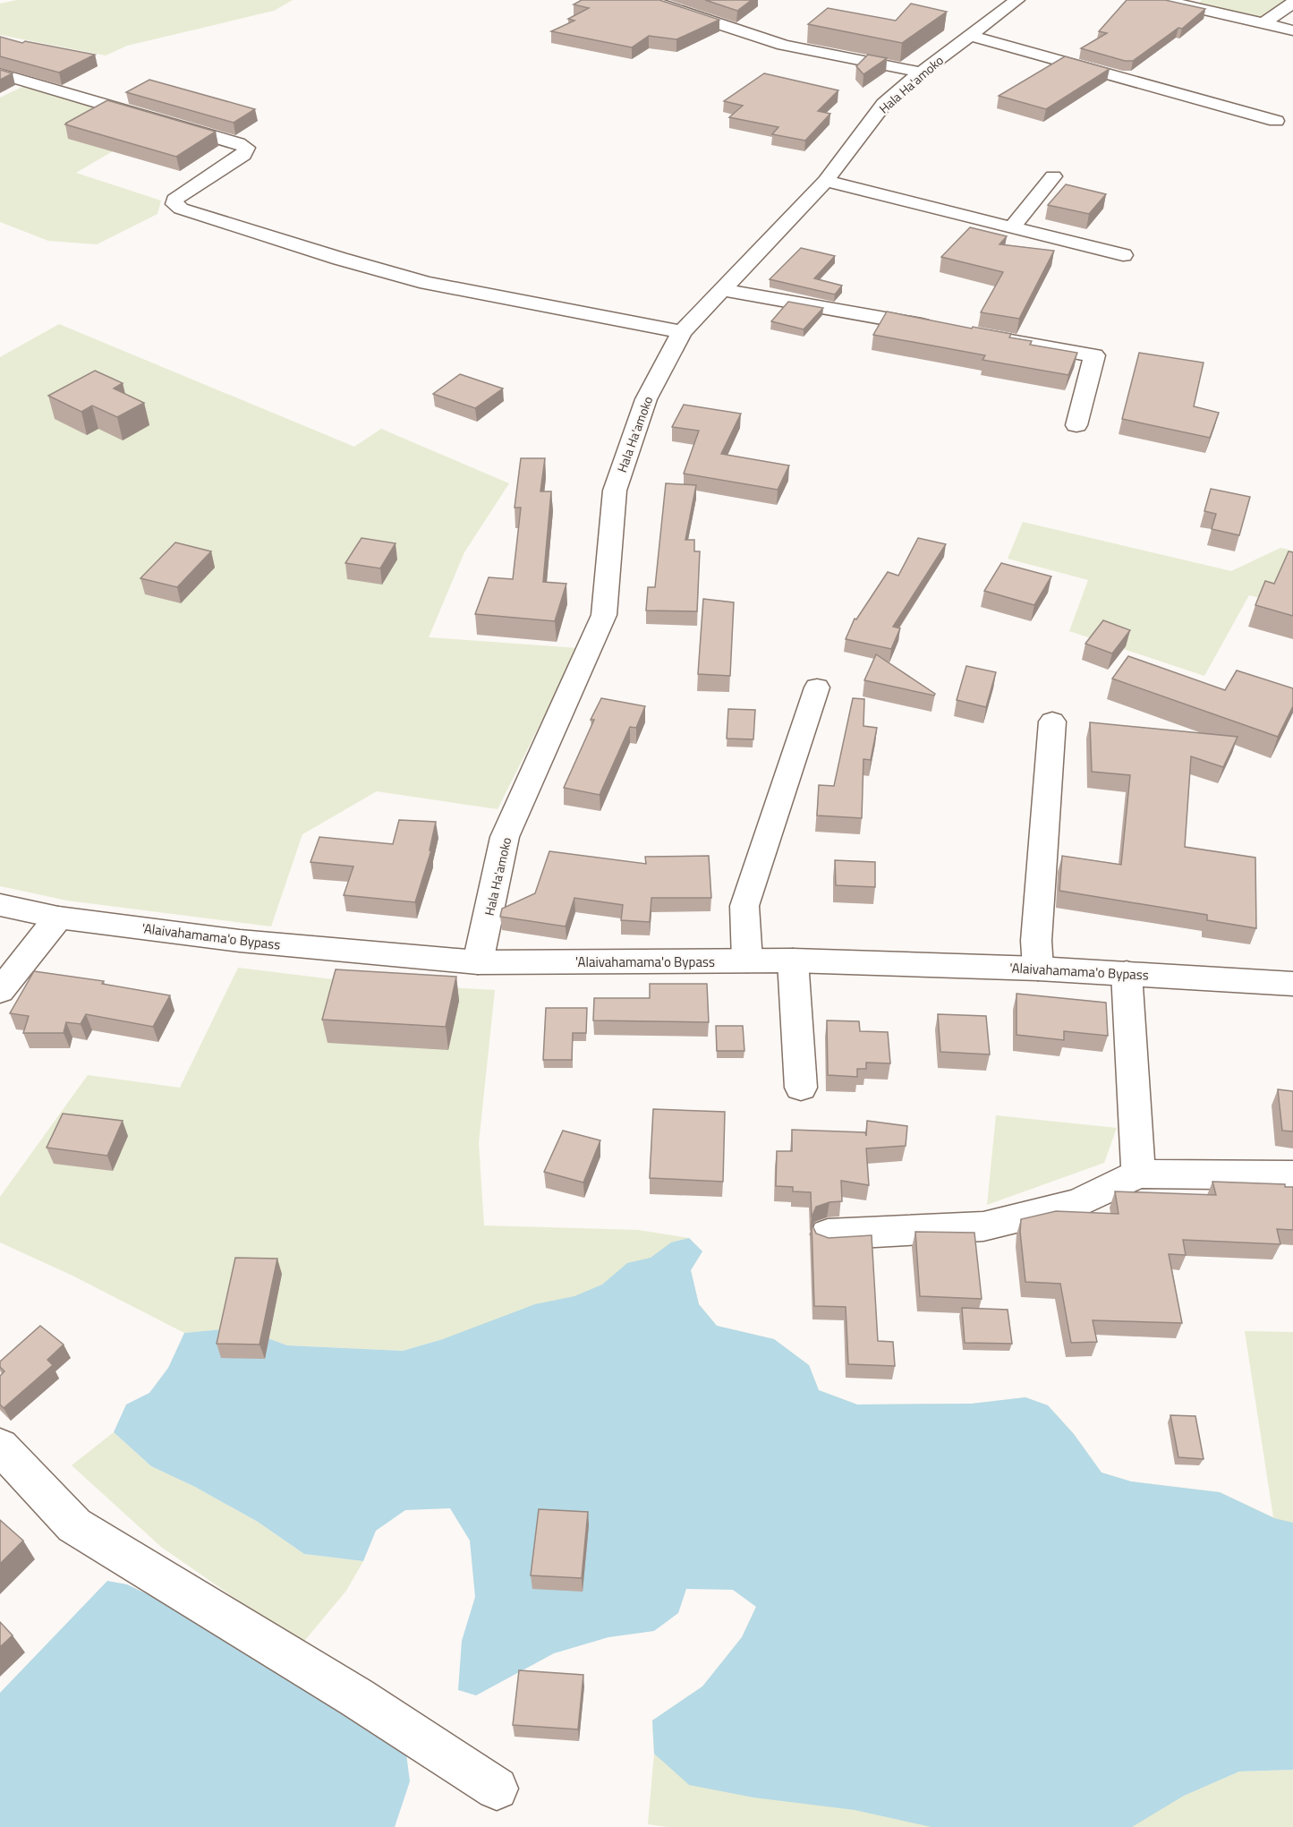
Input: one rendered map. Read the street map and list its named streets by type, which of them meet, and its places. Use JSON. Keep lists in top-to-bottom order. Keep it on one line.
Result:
{"streets":{"street":["Hala Ha'amoko","'Alaivahamama'o Bypass"]},"crossings":[["Hala Ha'amoko","'Alaivahamama'o Bypass"]]}
